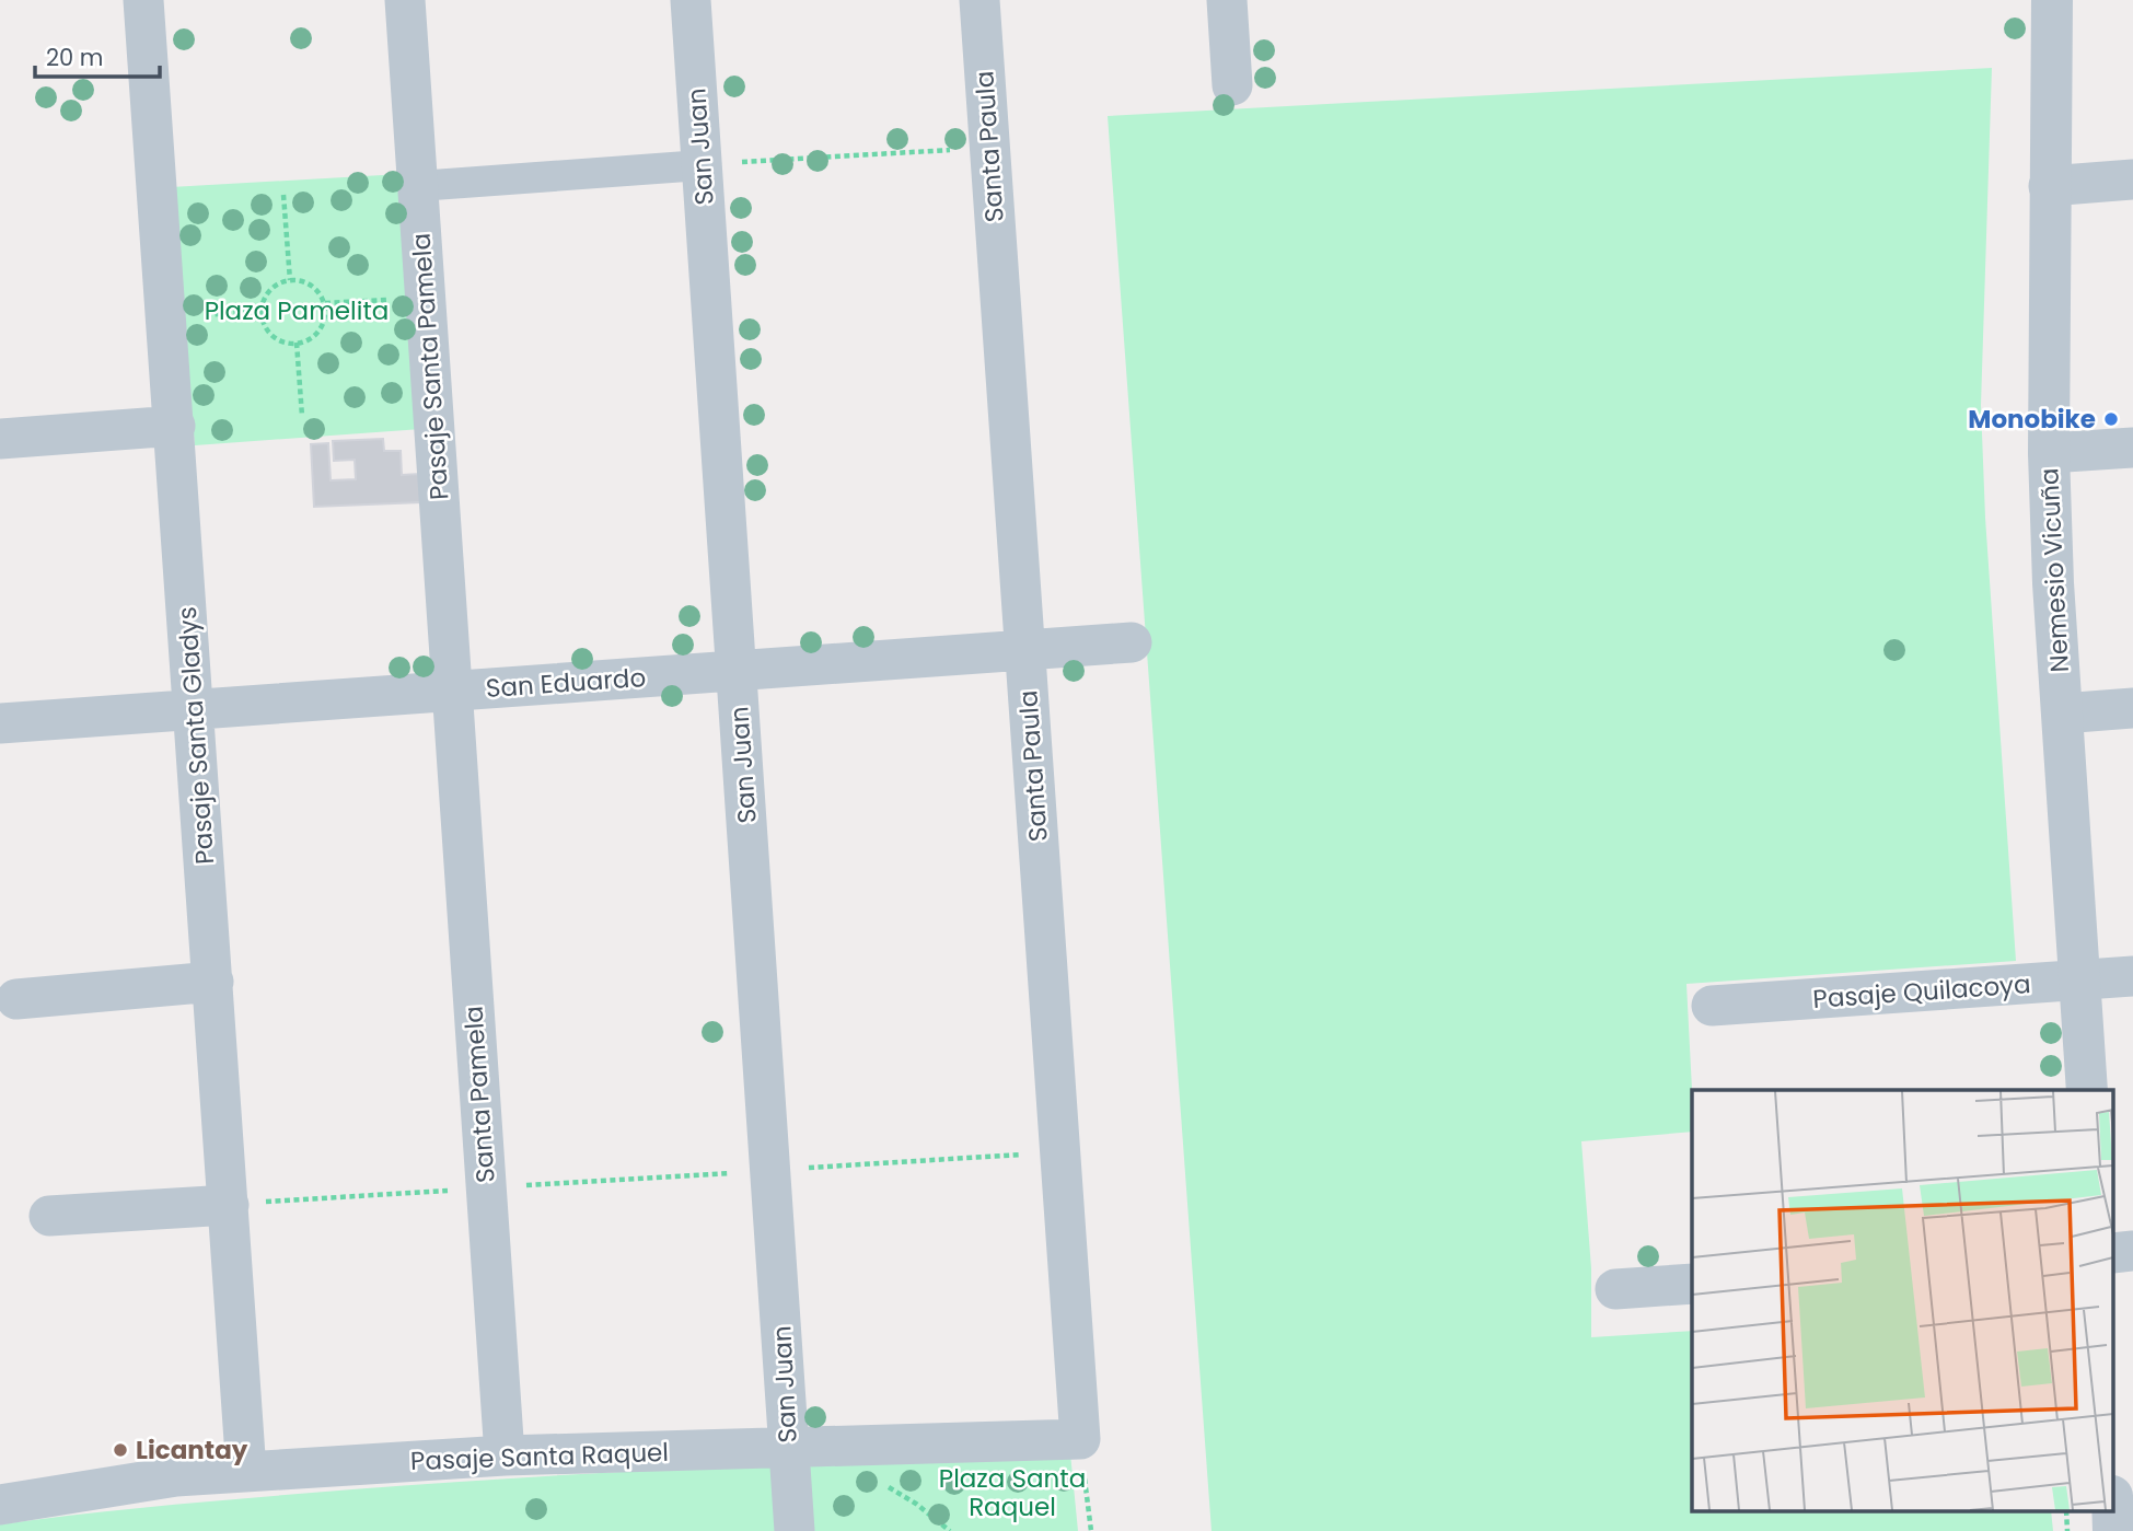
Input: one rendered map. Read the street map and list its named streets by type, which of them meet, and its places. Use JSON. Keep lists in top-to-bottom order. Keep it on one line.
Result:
{"streets":{"street":["San Juan","Santa Paula","Pasaje Santa Pamela","Nemesio Vicuña","San Eduardo","Pasaje Santa Gladys","Pasaje Quilacoya","Santa Pamela","Pasaje Santa Raquel"]},"crossings":[["San Juan","San Eduardo"],["San Juan","Pasaje Santa Raquel"],["Santa Paula","San Eduardo"],["Santa Paula","Pasaje Santa Raquel"],["Pasaje Santa Pamela","San Eduardo"],["Pasaje Santa Pamela","Santa Pamela"],["Nemesio Vicuña","Pasaje Quilacoya"],["San Eduardo","Pasaje Santa Gladys"],["Pasaje Santa Gladys","Pasaje Santa Raquel"],["Santa Pamela","Pasaje Santa Raquel"]],"parks":["Plaza Pamelita","Plaza Santa Raquel"],"places":["Monobike","Licantay"],"scale_bar":"20 m"}
